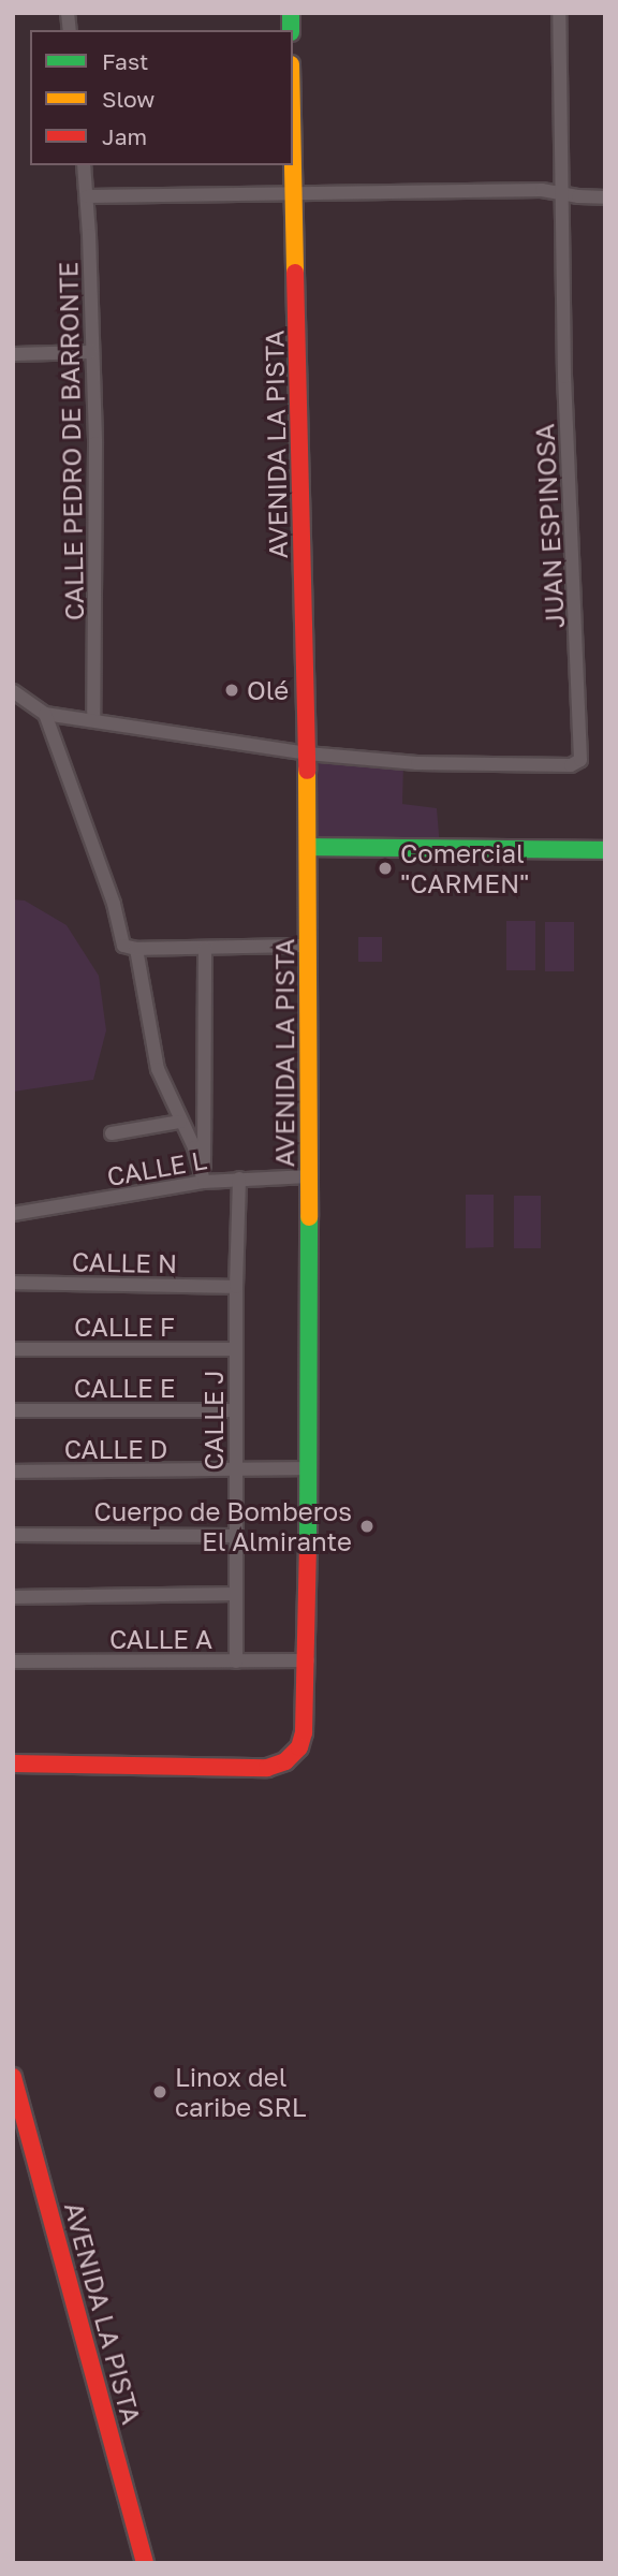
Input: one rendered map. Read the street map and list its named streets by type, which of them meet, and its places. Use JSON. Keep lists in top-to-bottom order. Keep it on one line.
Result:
{"streets":{"main road":["AVENIDA LA PISTA"],"street":["CALLE PEDRO DE BARRONTE","JUAN ESPINOSA","CALLE L","CALLE N","CALLE F","CALLE E","CALLE J","CALLE D","CALLE A"]},"crossings":[["AVENIDA LA PISTA","JUAN ESPINOSA"],["AVENIDA LA PISTA","CALLE L"],["AVENIDA LA PISTA","CALLE D"],["AVENIDA LA PISTA","CALLE A"],["CALLE L","CALLE J"],["CALLE N","CALLE J"],["CALLE F","CALLE J"],["CALLE E","CALLE J"],["CALLE J","CALLE D"],["CALLE J","CALLE A"]],"places":["Olé","Comercial \"CARMEN\"","Cuerpo de Bomberos El Almirante","Linox del caribe SRL"],"legend":["Fast","Slow","Jam"]}
